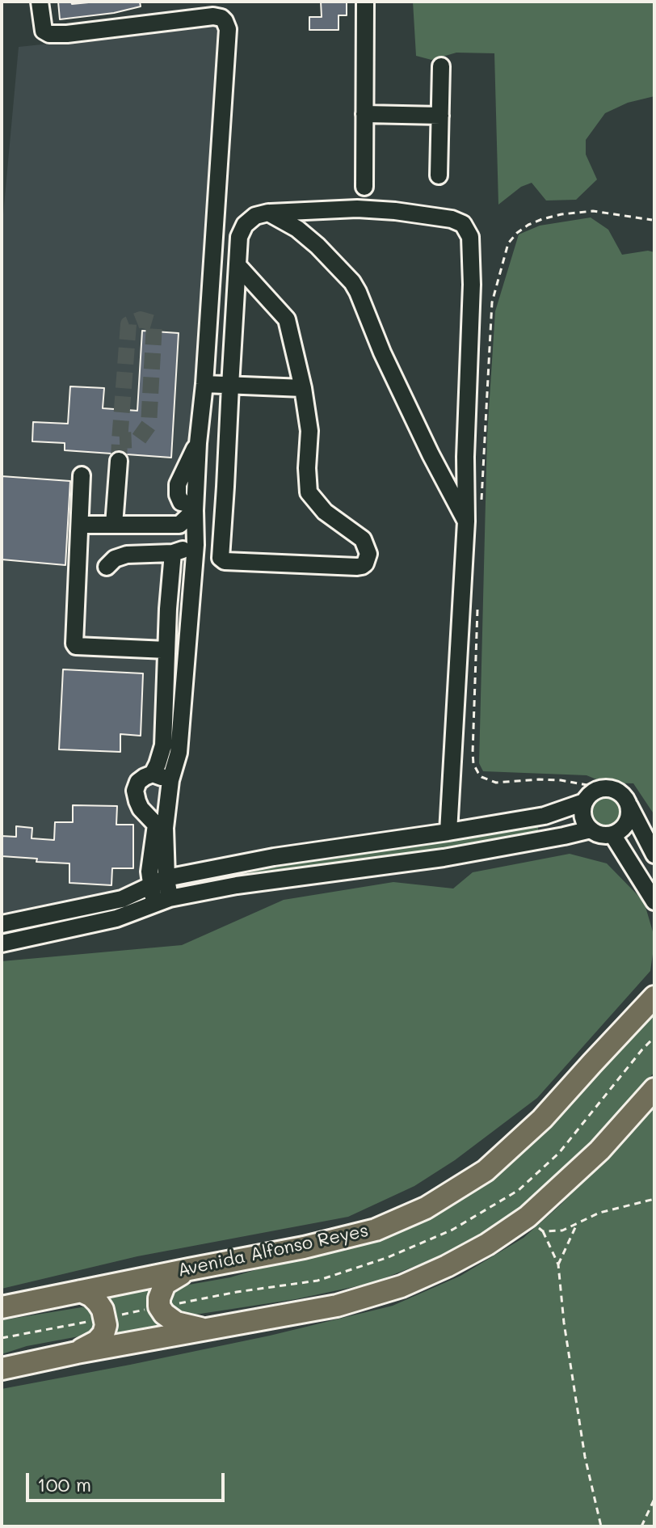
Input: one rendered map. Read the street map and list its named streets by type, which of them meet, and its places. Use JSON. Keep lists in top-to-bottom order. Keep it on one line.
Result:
{"streets":{"main road":["Avenida Alfonso Reyes"]},"scale_bar":"100 m"}
